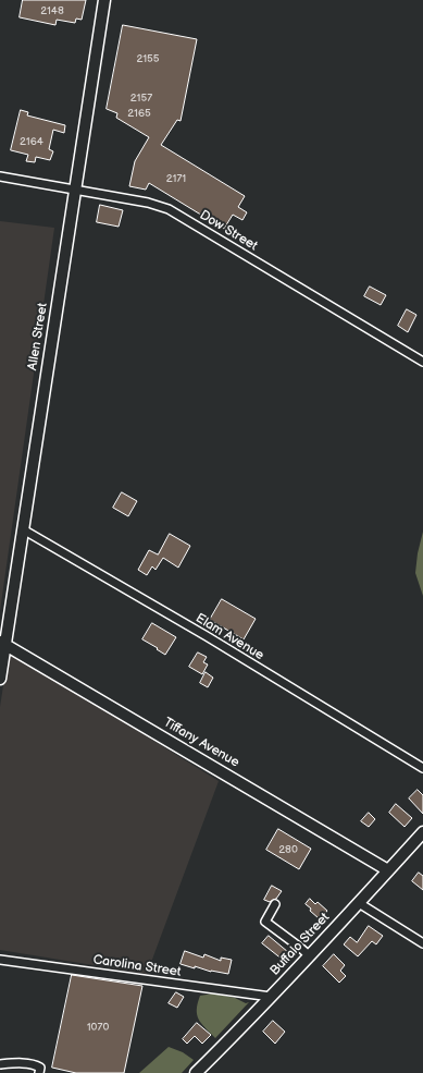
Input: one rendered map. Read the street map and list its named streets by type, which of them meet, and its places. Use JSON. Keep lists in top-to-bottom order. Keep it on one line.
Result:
{"streets":{"street":["Dow Street","Allen Street","Elam Avenue","Tiffany Avenue","Buffalo Street","Carolina Street"]},"crossings":[["Dow Street","Allen Street"],["Allen Street","Elam Avenue"],["Allen Street","Tiffany Avenue"],["Tiffany Avenue","Buffalo Street"],["Buffalo Street","Carolina Street"]],"house_numbers":["2148","2155","2157","2165","2164","2171","280","1070"]}
